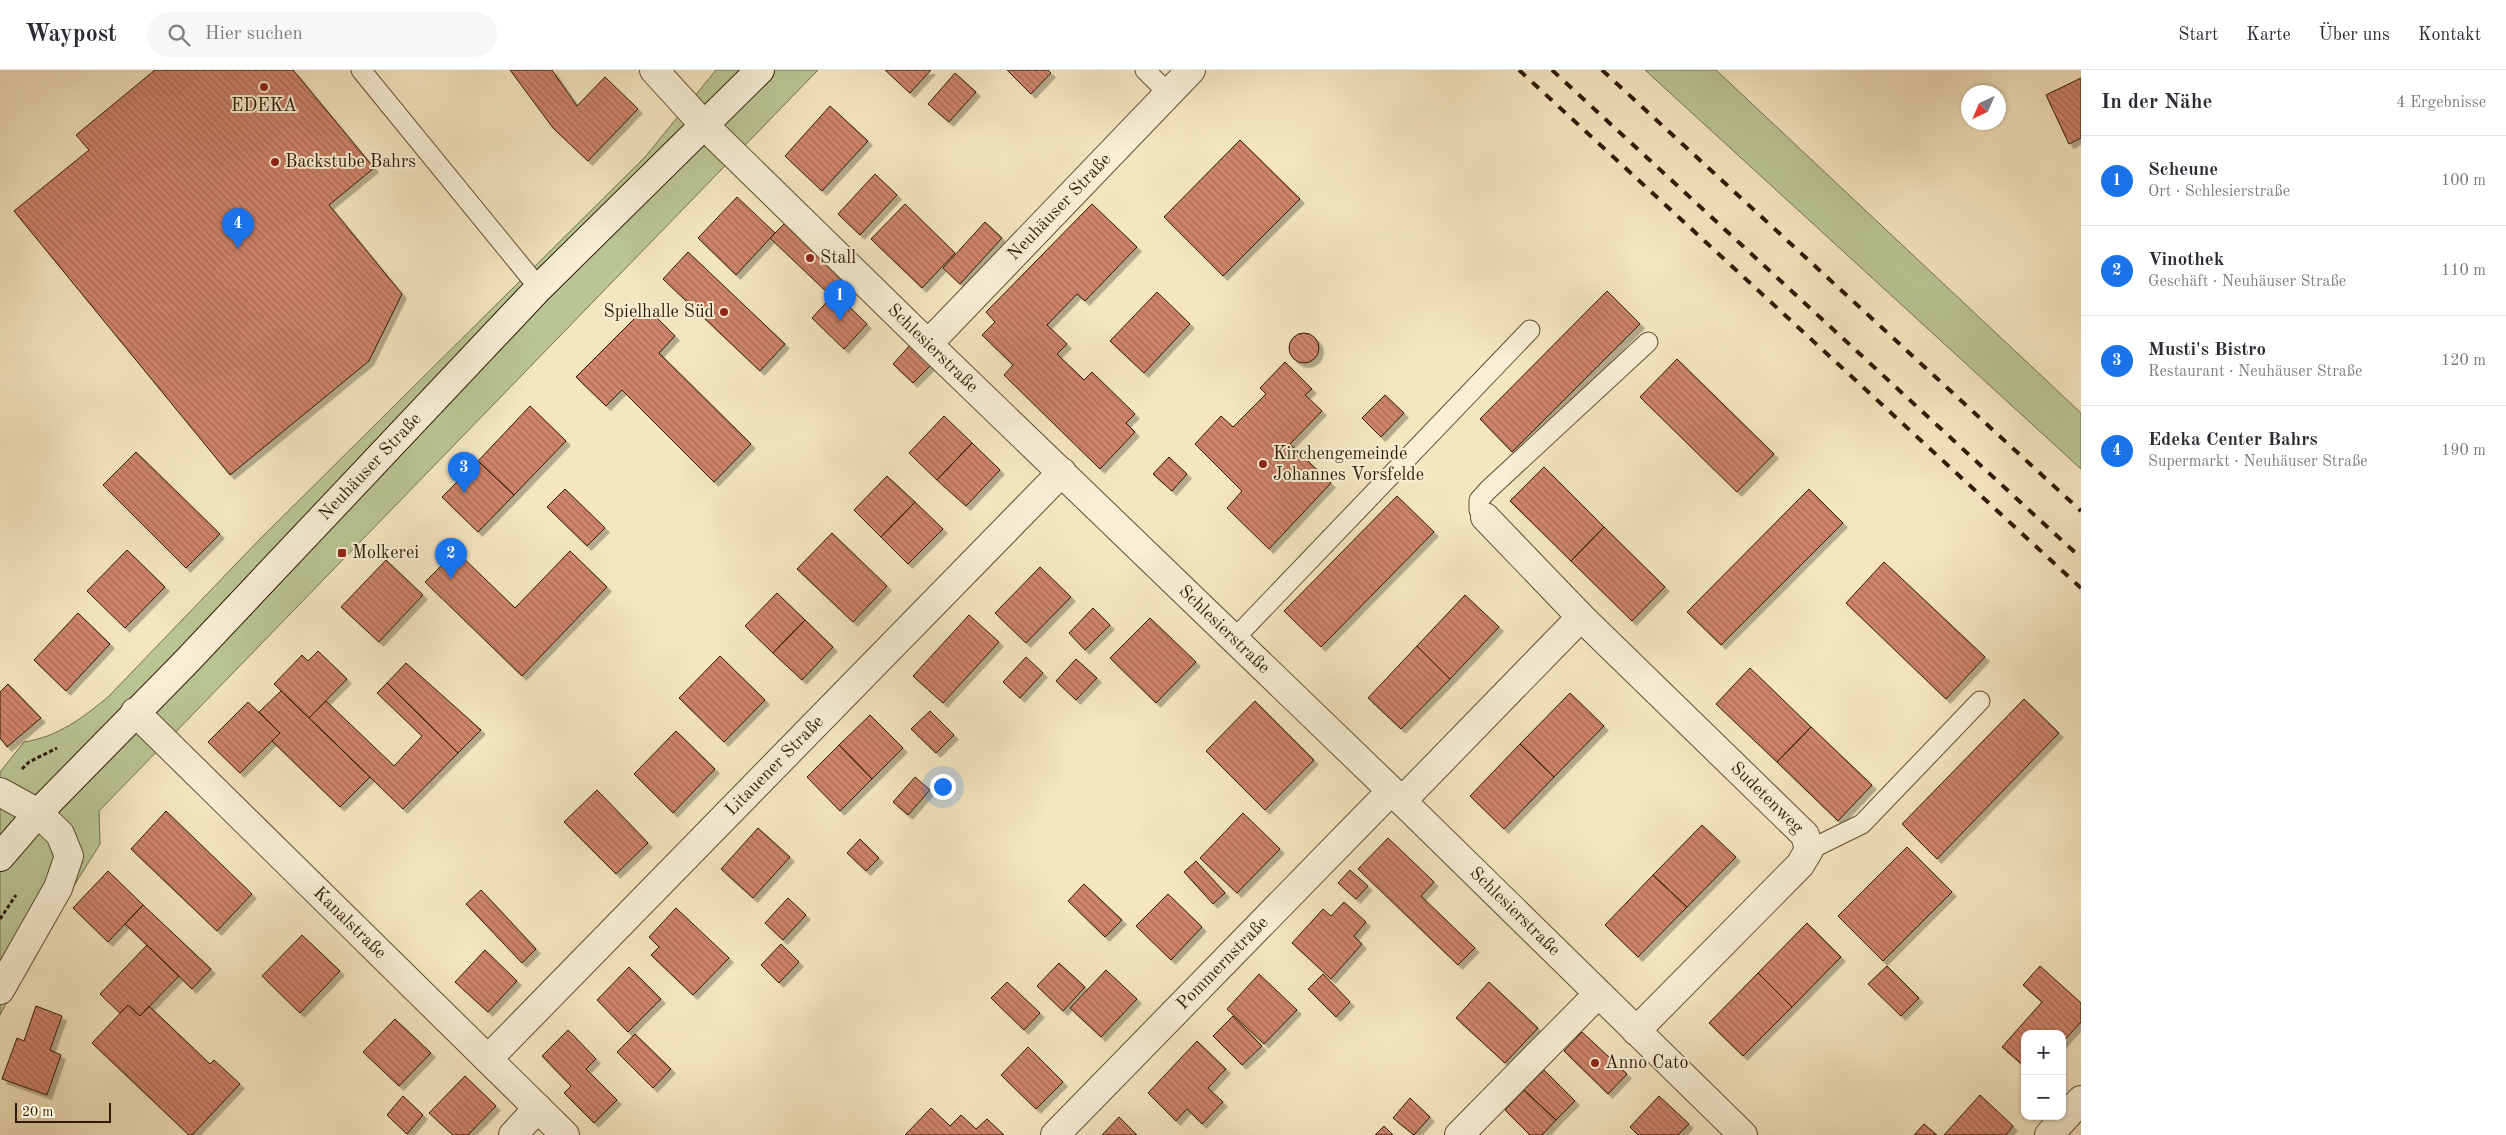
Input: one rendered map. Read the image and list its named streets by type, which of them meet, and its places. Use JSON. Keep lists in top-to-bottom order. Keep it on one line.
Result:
{"streets":{"street":["Neuhäuser Straße","Schlesierstraße","Litauener Straße","Sudetenweg","Kanalstraße","Pommernstraße"]},"crossings":[["Neuhäuser Straße","Schlesierstraße"],["Neuhäuser Straße","Kanalstraße"],["Schlesierstraße","Litauener Straße"],["Schlesierstraße","Sudetenweg"],["Schlesierstraße","Pommernstraße"],["Litauener Straße","Kanalstraße"]],"places":{"other":["EDEKA","Backstube Bahrs","Stall","Spielhalle Süd","Kirchengemeinde Johannes Vorsfelde","Anno Cato"],"transit":["Molkerei"]},"scale_bar":"20 m","north":"bottom left","page":{"header":"Waypost","search":"Hier suchen","nav":["Start","Karte","Über uns","Kontakt"],"heading":["In der Nähe","4 Ergebnisse"],"list":[{"mark":"1","name":"Scheune","note":"Ort · Schlesierstraße","value":"100 m"},{"mark":"2","name":"Vinothek","note":"Geschäft · Neuhäuser Straße","value":"110 m"},{"mark":"3","name":"Musti's Bistro","note":"Restaurant · Neuhäuser Straße","value":"120 m"},{"mark":"4","name":"Edeka Center Bahrs","note":"Supermarkt · Neuhäuser Straße","value":"190 m"}],"pins":["4","1","3","2"],"map_buttons":["+","−"],"scale":"20 m"}}
